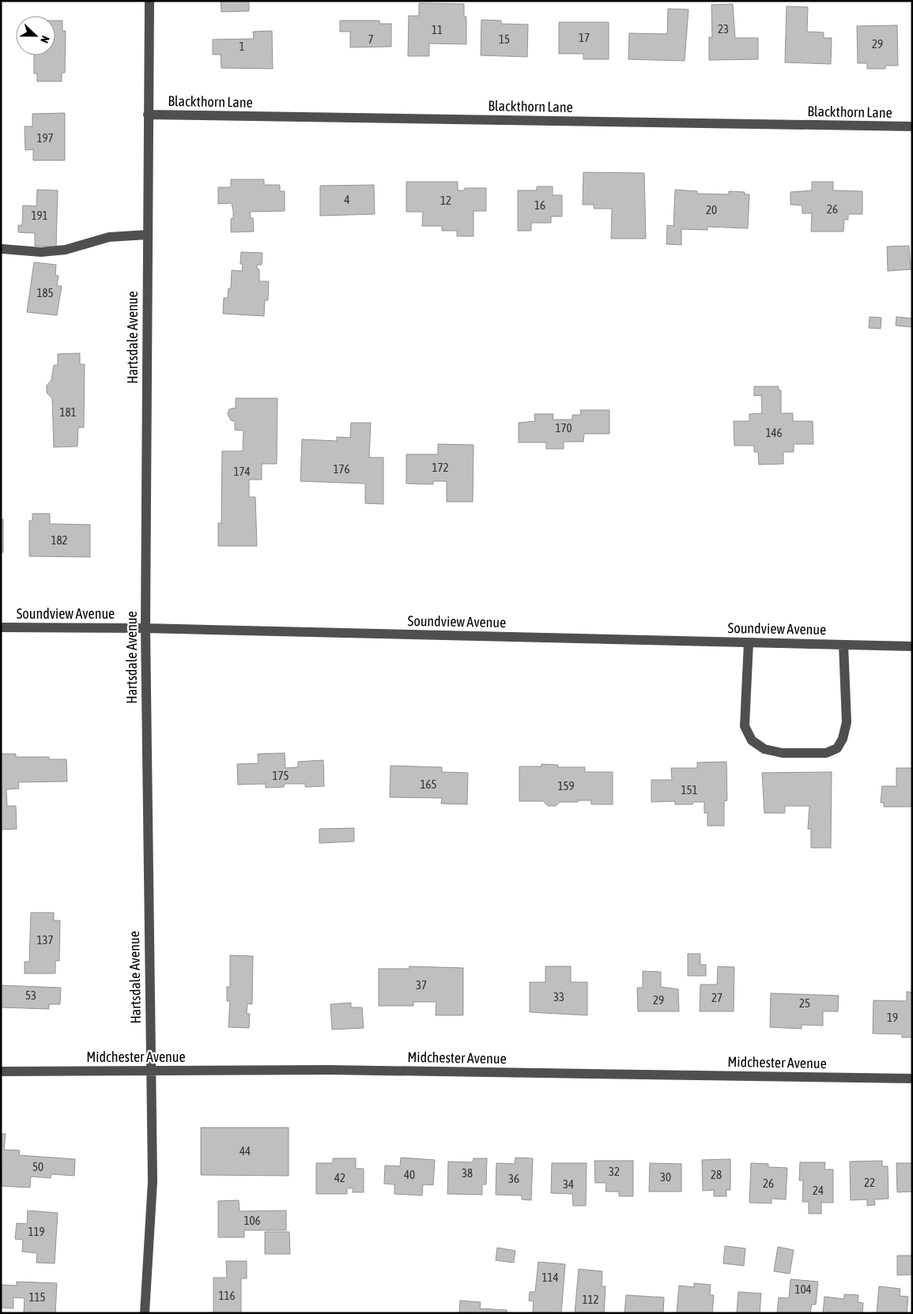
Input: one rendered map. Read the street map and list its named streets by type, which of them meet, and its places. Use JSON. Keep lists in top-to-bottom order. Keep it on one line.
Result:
{"streets":{"street":["Blackthorn Lane","Hartsdale Avenue","Soundview Avenue","Midchester Avenue"]},"crossings":[["Blackthorn Lane","Hartsdale Avenue"],["Hartsdale Avenue","Soundview Avenue"],["Hartsdale Avenue","Midchester Avenue"]],"house_numbers":["23","11","17","7","15","29","1","197","4","12","16","26","20","191","185","181","170","146","172","176","174","182","175","165","159","151","137","37","53","33","27","29","25","19","44","50","32","38","40","28","30","42","36","22","26","34","24","106","119","114","104","116","115","112"],"north":"right"}
